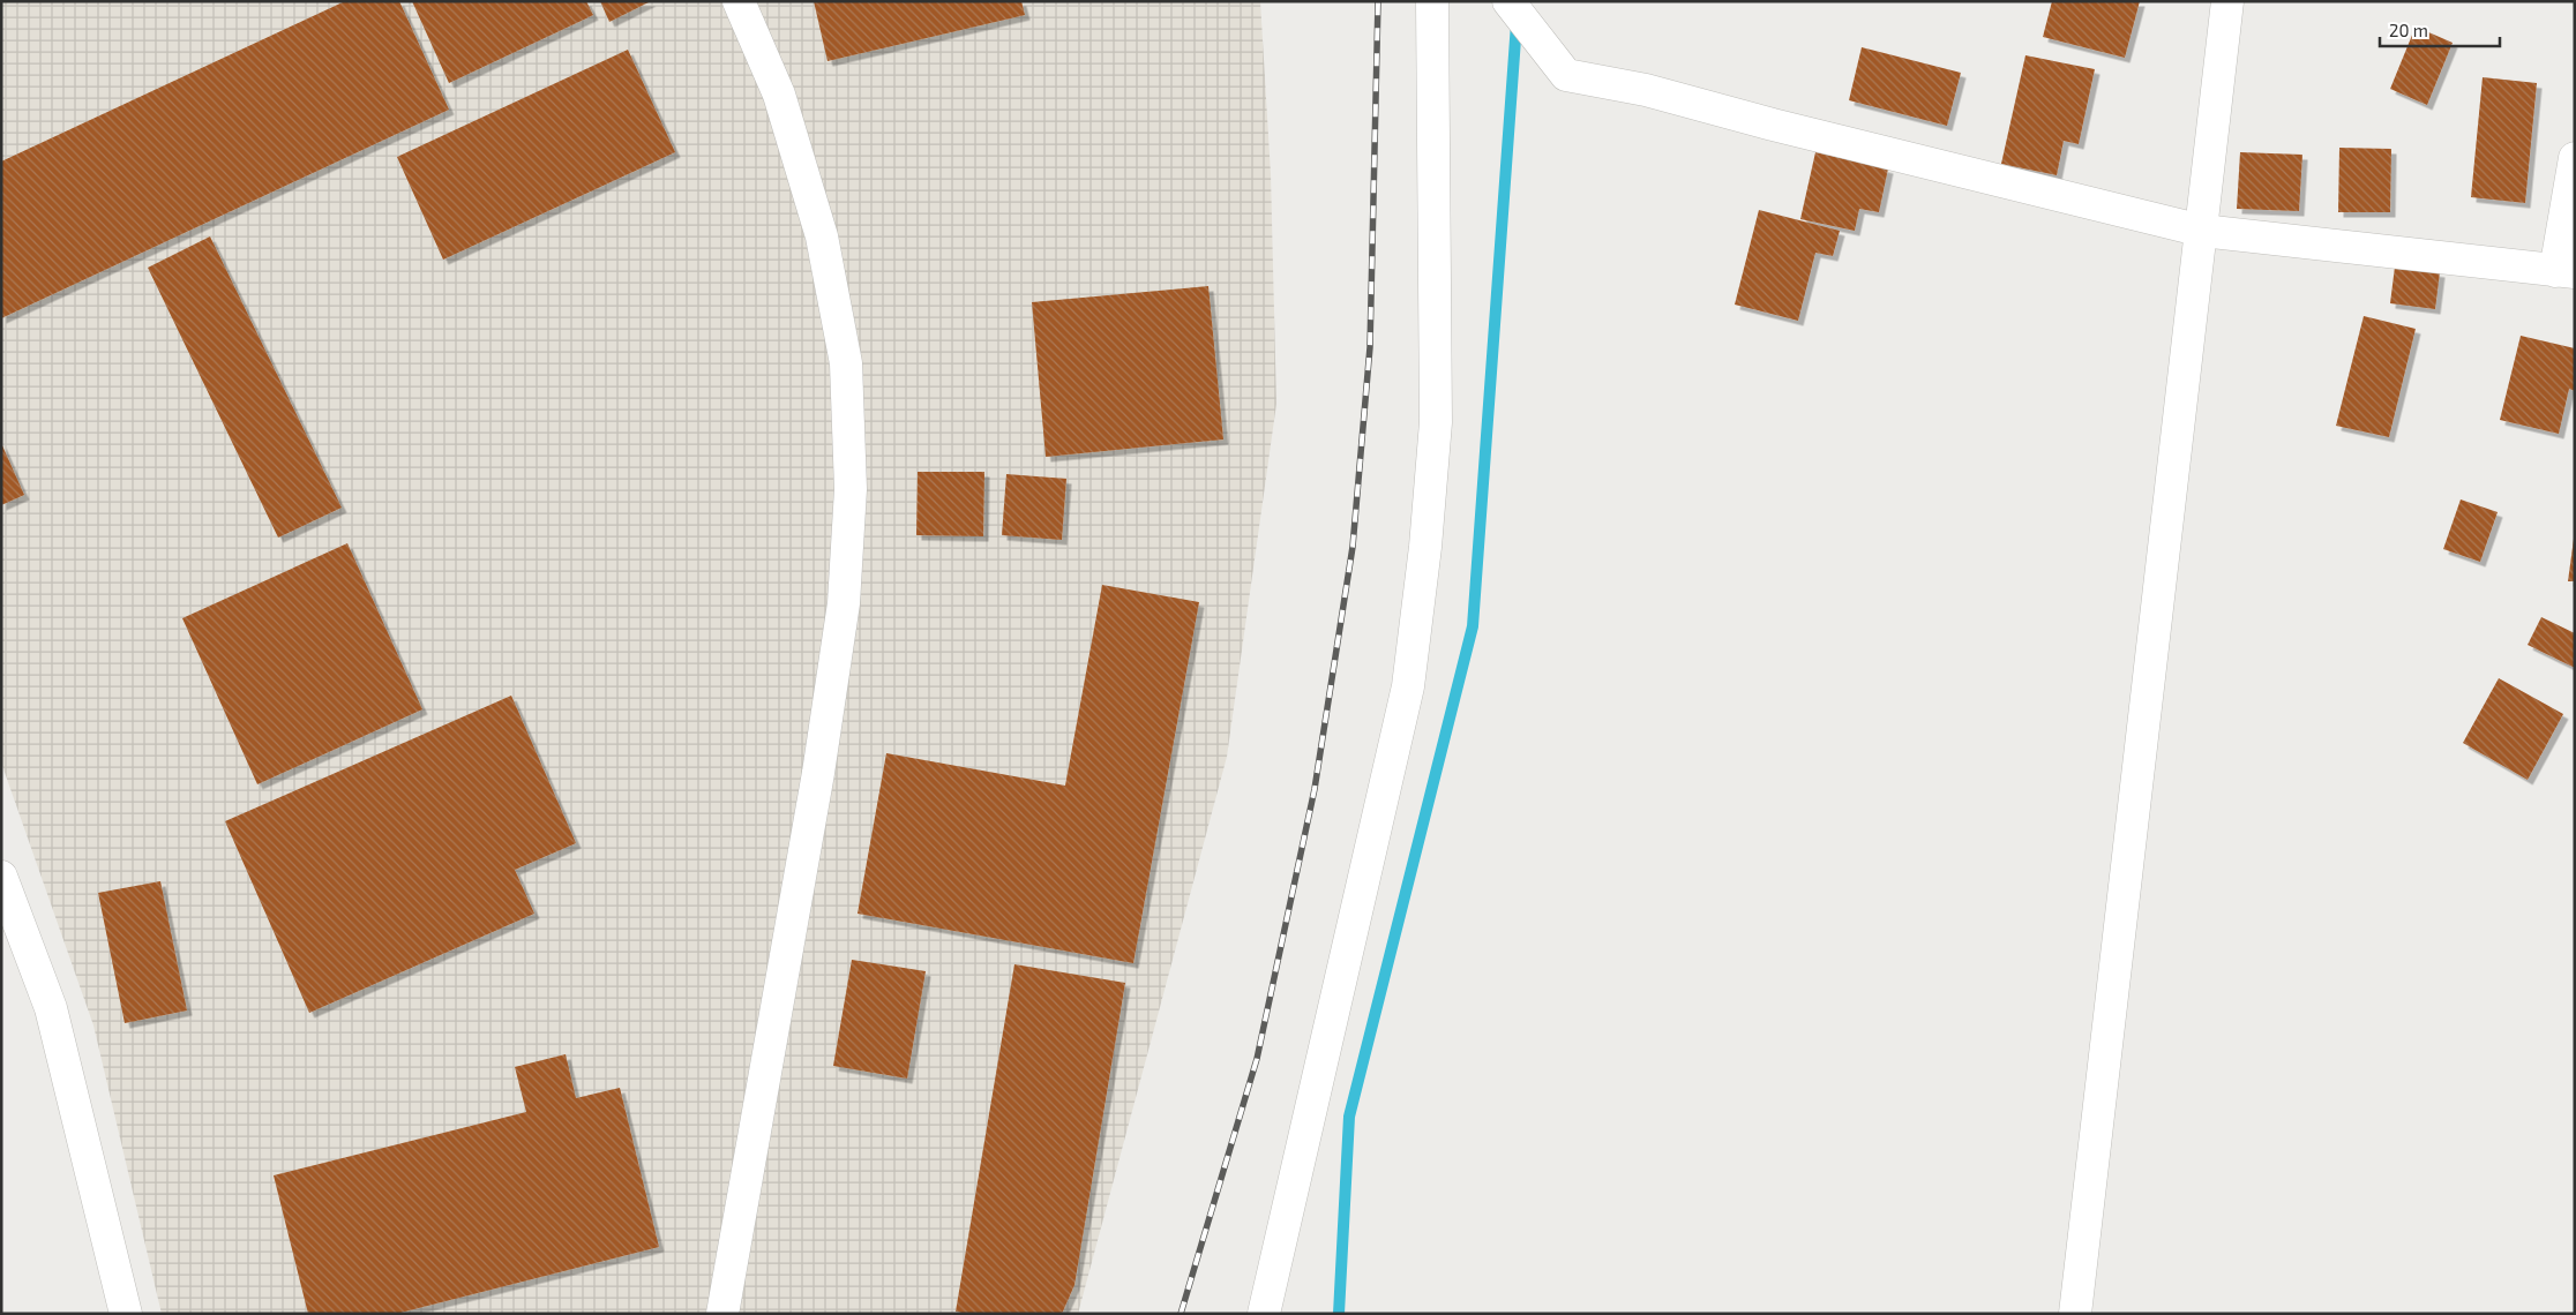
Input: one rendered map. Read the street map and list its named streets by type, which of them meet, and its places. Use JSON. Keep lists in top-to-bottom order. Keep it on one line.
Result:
{"scale_bar":"20 m"}
